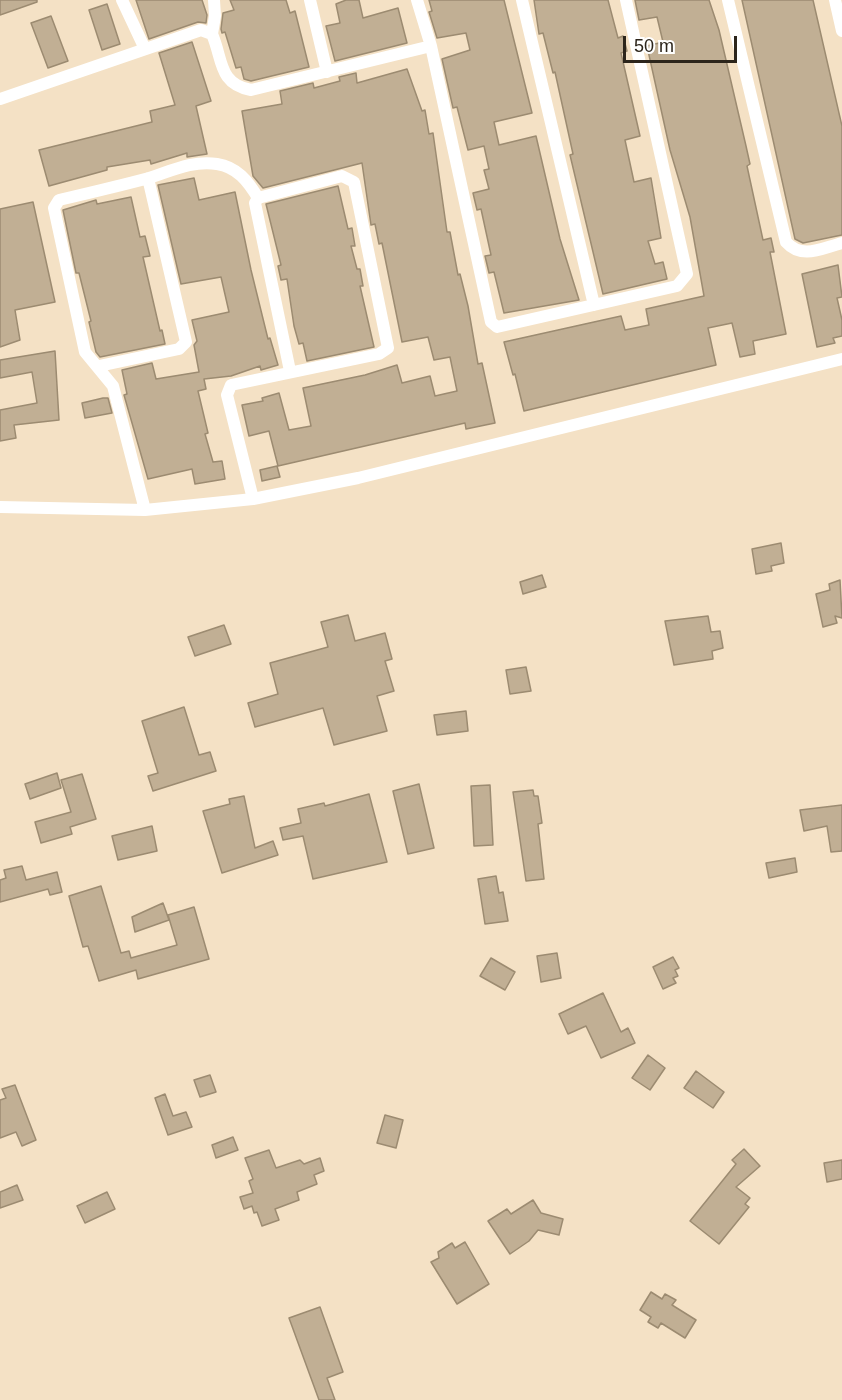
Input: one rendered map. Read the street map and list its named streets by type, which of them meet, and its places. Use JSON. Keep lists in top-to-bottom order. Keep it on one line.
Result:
{"scale_bar":"50 m"}
